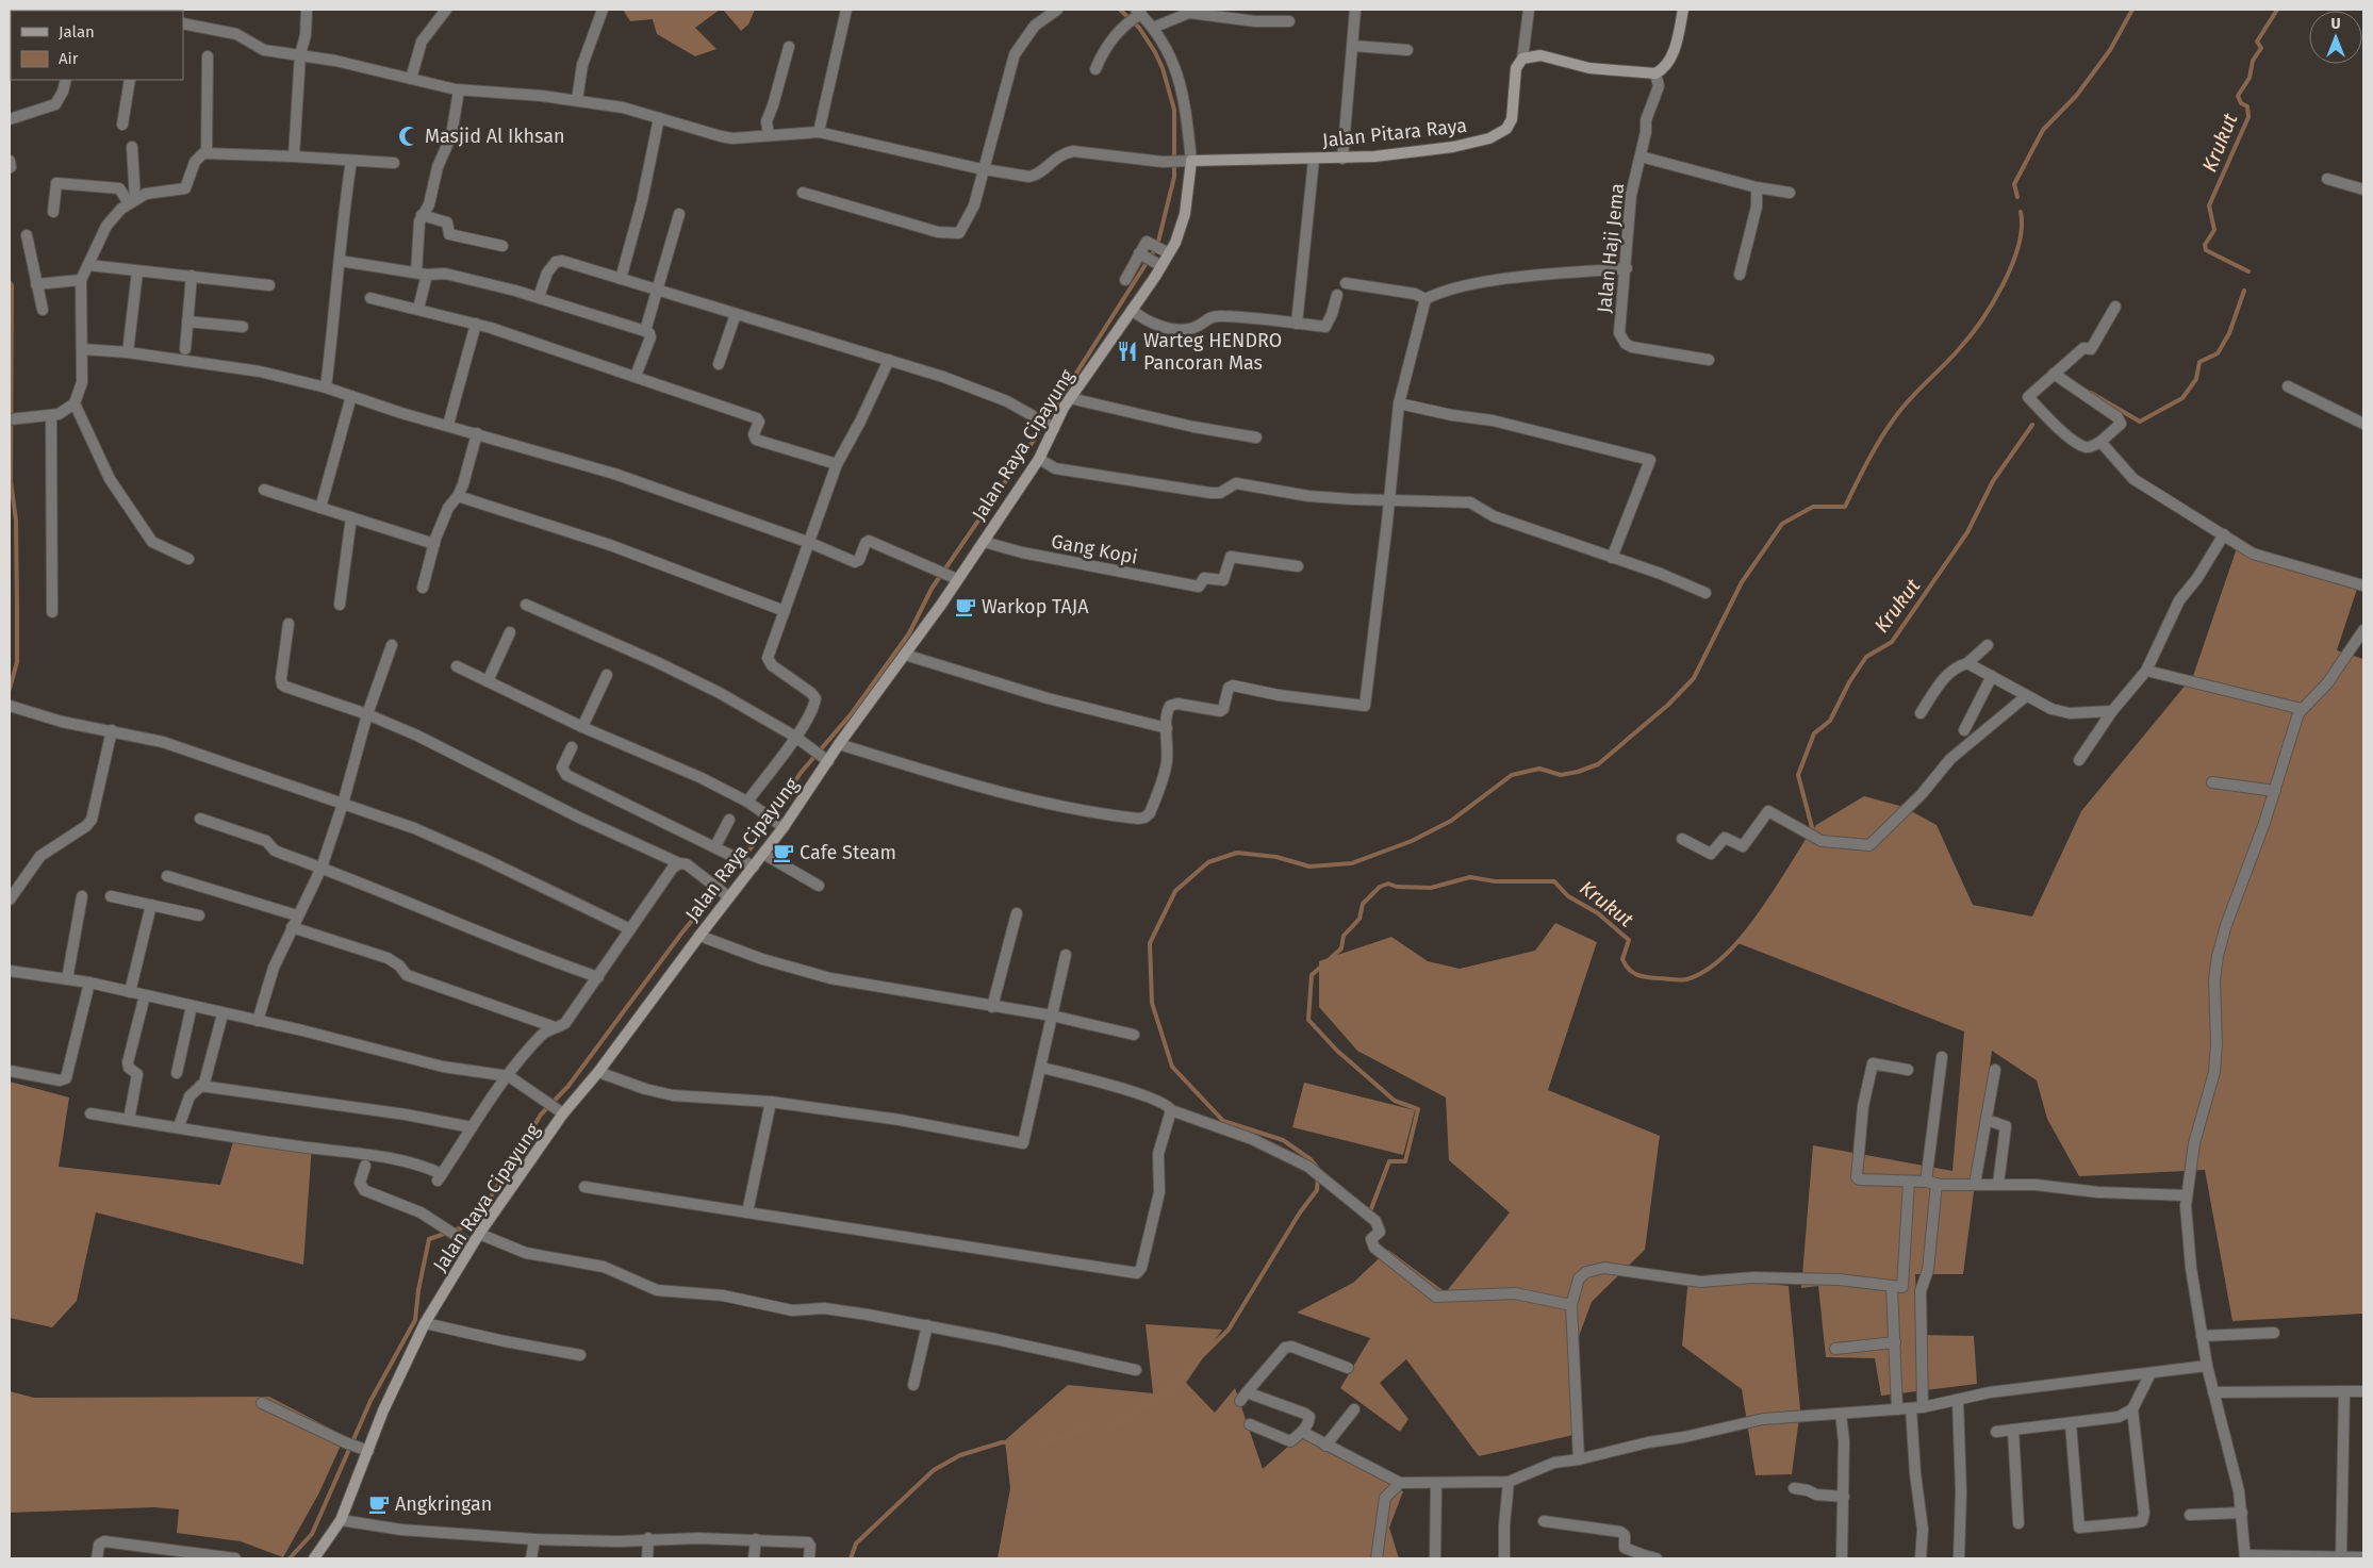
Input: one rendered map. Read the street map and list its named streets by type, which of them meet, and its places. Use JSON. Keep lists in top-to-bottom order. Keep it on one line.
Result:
{"streets":{"main road":["Jalan Pitara Raya","Jalan Raya Cipayung"],"street":["Jalan Haji Jema","Gang Kopi"]},"crossings":[["Jalan Pitara Raya","Jalan Raya Cipayung"],["Jalan Raya Cipayung","Gang Kopi"]],"water":["Krukut"],"places":{"mosque":["Masjid Al Ikhsan"],"restaurant":["Warteg HENDRO Pancoran Mas"],"cafe":["Warkop TAJA","Cafe Steam","Angkringan"]},"legend":["Jalan","Air"],"north":"top"}
